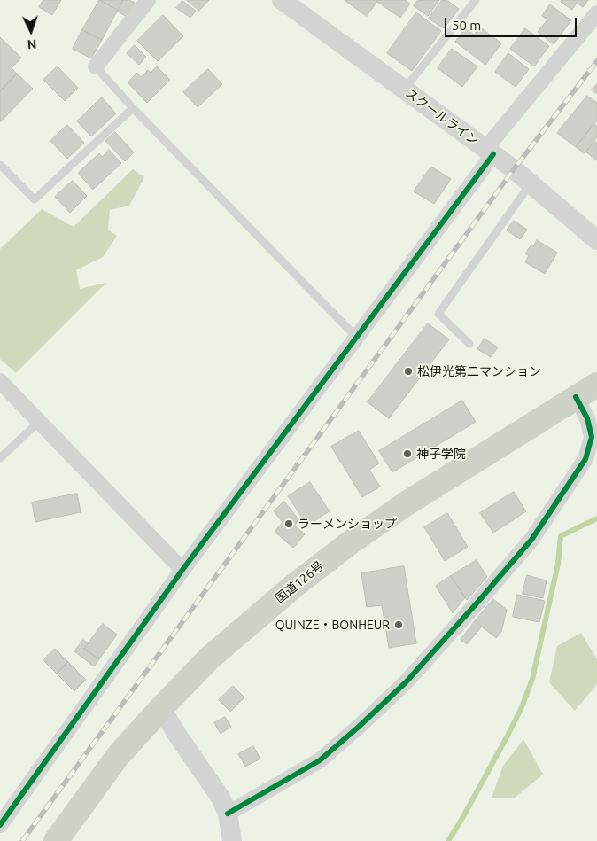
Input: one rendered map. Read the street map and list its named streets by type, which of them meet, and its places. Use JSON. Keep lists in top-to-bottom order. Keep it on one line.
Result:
{"streets":{"highway":["国道126号"],"street":["スクールライン"]},"places":["松伊光第二マンション","神子学院","ラーメンショップ","QUINZE・BONHEUR"],"scale_bar":"50 m","north":"bottom"}
